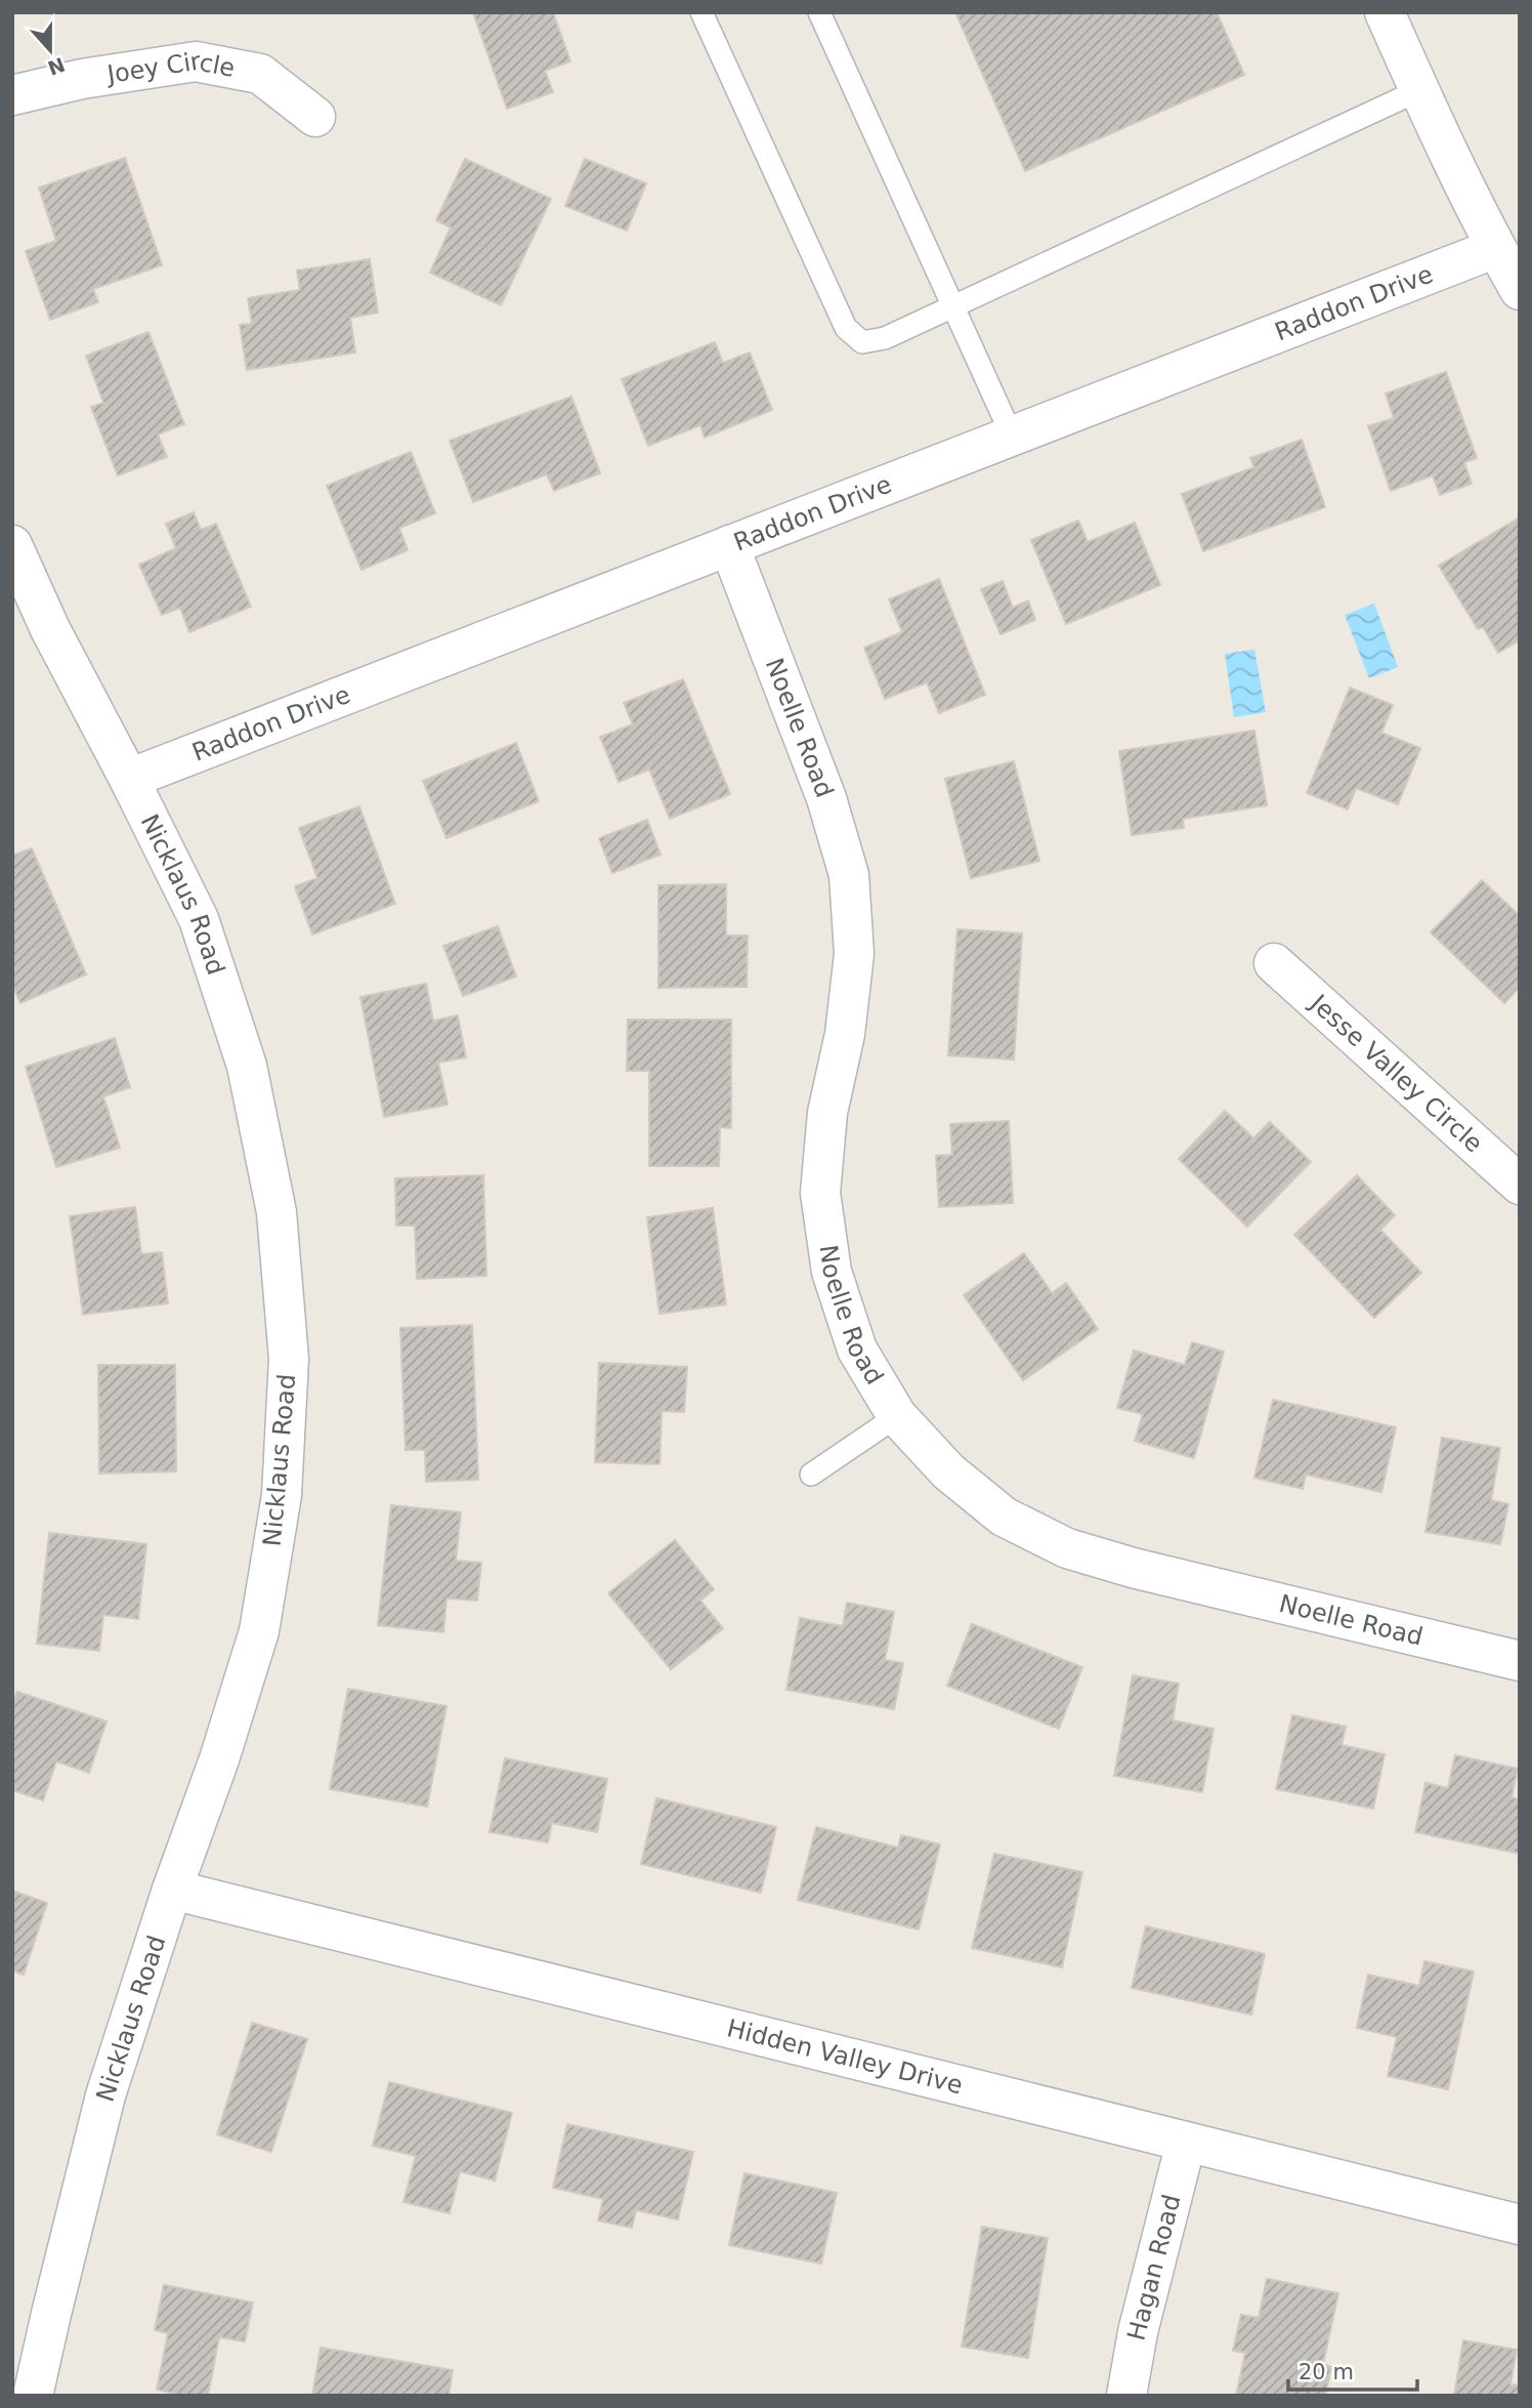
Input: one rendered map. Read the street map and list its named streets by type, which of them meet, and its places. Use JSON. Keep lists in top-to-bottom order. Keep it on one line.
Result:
{"streets":{"street":["Joey Circle","Raddon Drive","Noelle Road","Nicklaus Road","Jesse Valley Circle","Hidden Valley Drive","Hagan Road"]},"crossings":[["Raddon Drive","Noelle Road"],["Raddon Drive","Nicklaus Road"],["Nicklaus Road","Hidden Valley Drive"],["Hidden Valley Drive","Hagan Road"]],"scale_bar":"20 m","north":"bottom"}
